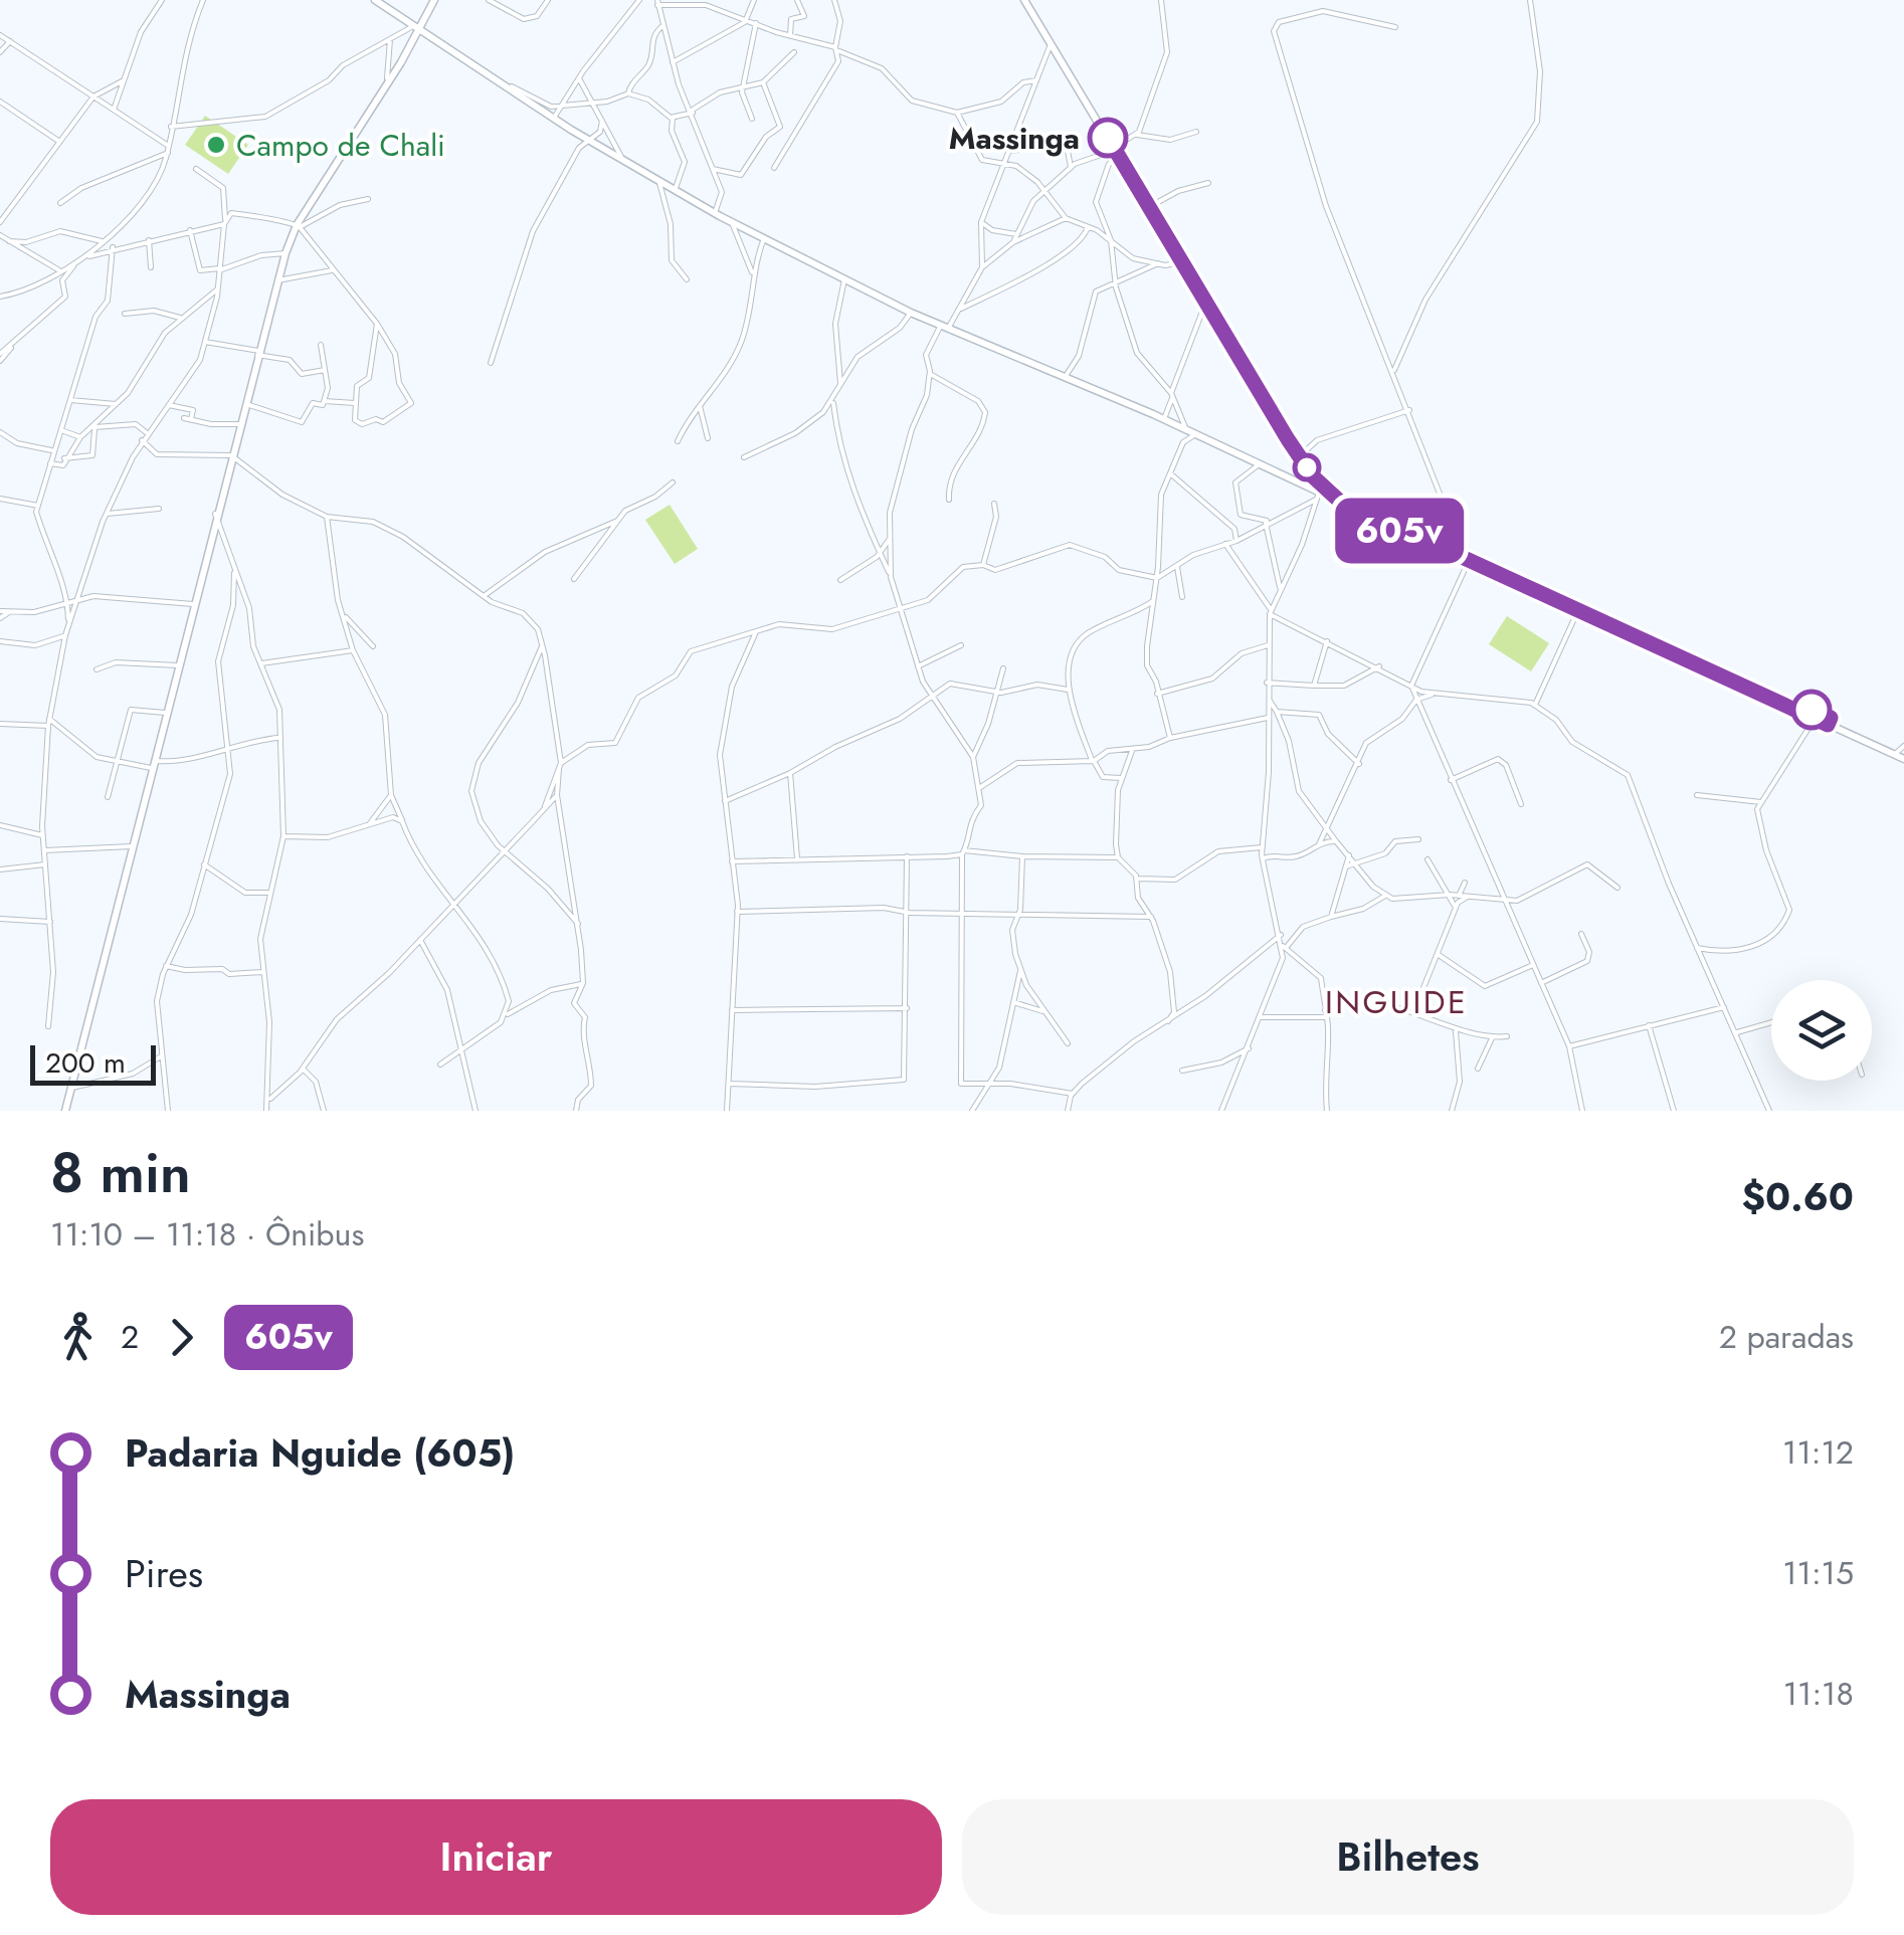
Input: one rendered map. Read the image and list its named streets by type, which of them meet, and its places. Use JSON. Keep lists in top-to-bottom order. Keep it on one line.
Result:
{"districts":["INGUIDE"],"places":["Massinga","Campo de Chali"],"lines":["bus line 605v"],"scale_bar":"200 m","page":{"on_map":"605v","scale":"200 m","heading":["8 min","11:10 – 11:18 · Ônibus","$0.60"],"legs":["2","605v","2 paradas"],"list":[{"name":"Padaria Nguide (605)","value":"11:12"},{"name":"Pires","value":"11:15"},{"name":"Massinga","value":"11:18"}],"buttons":["Iniciar","Bilhetes"]}}
